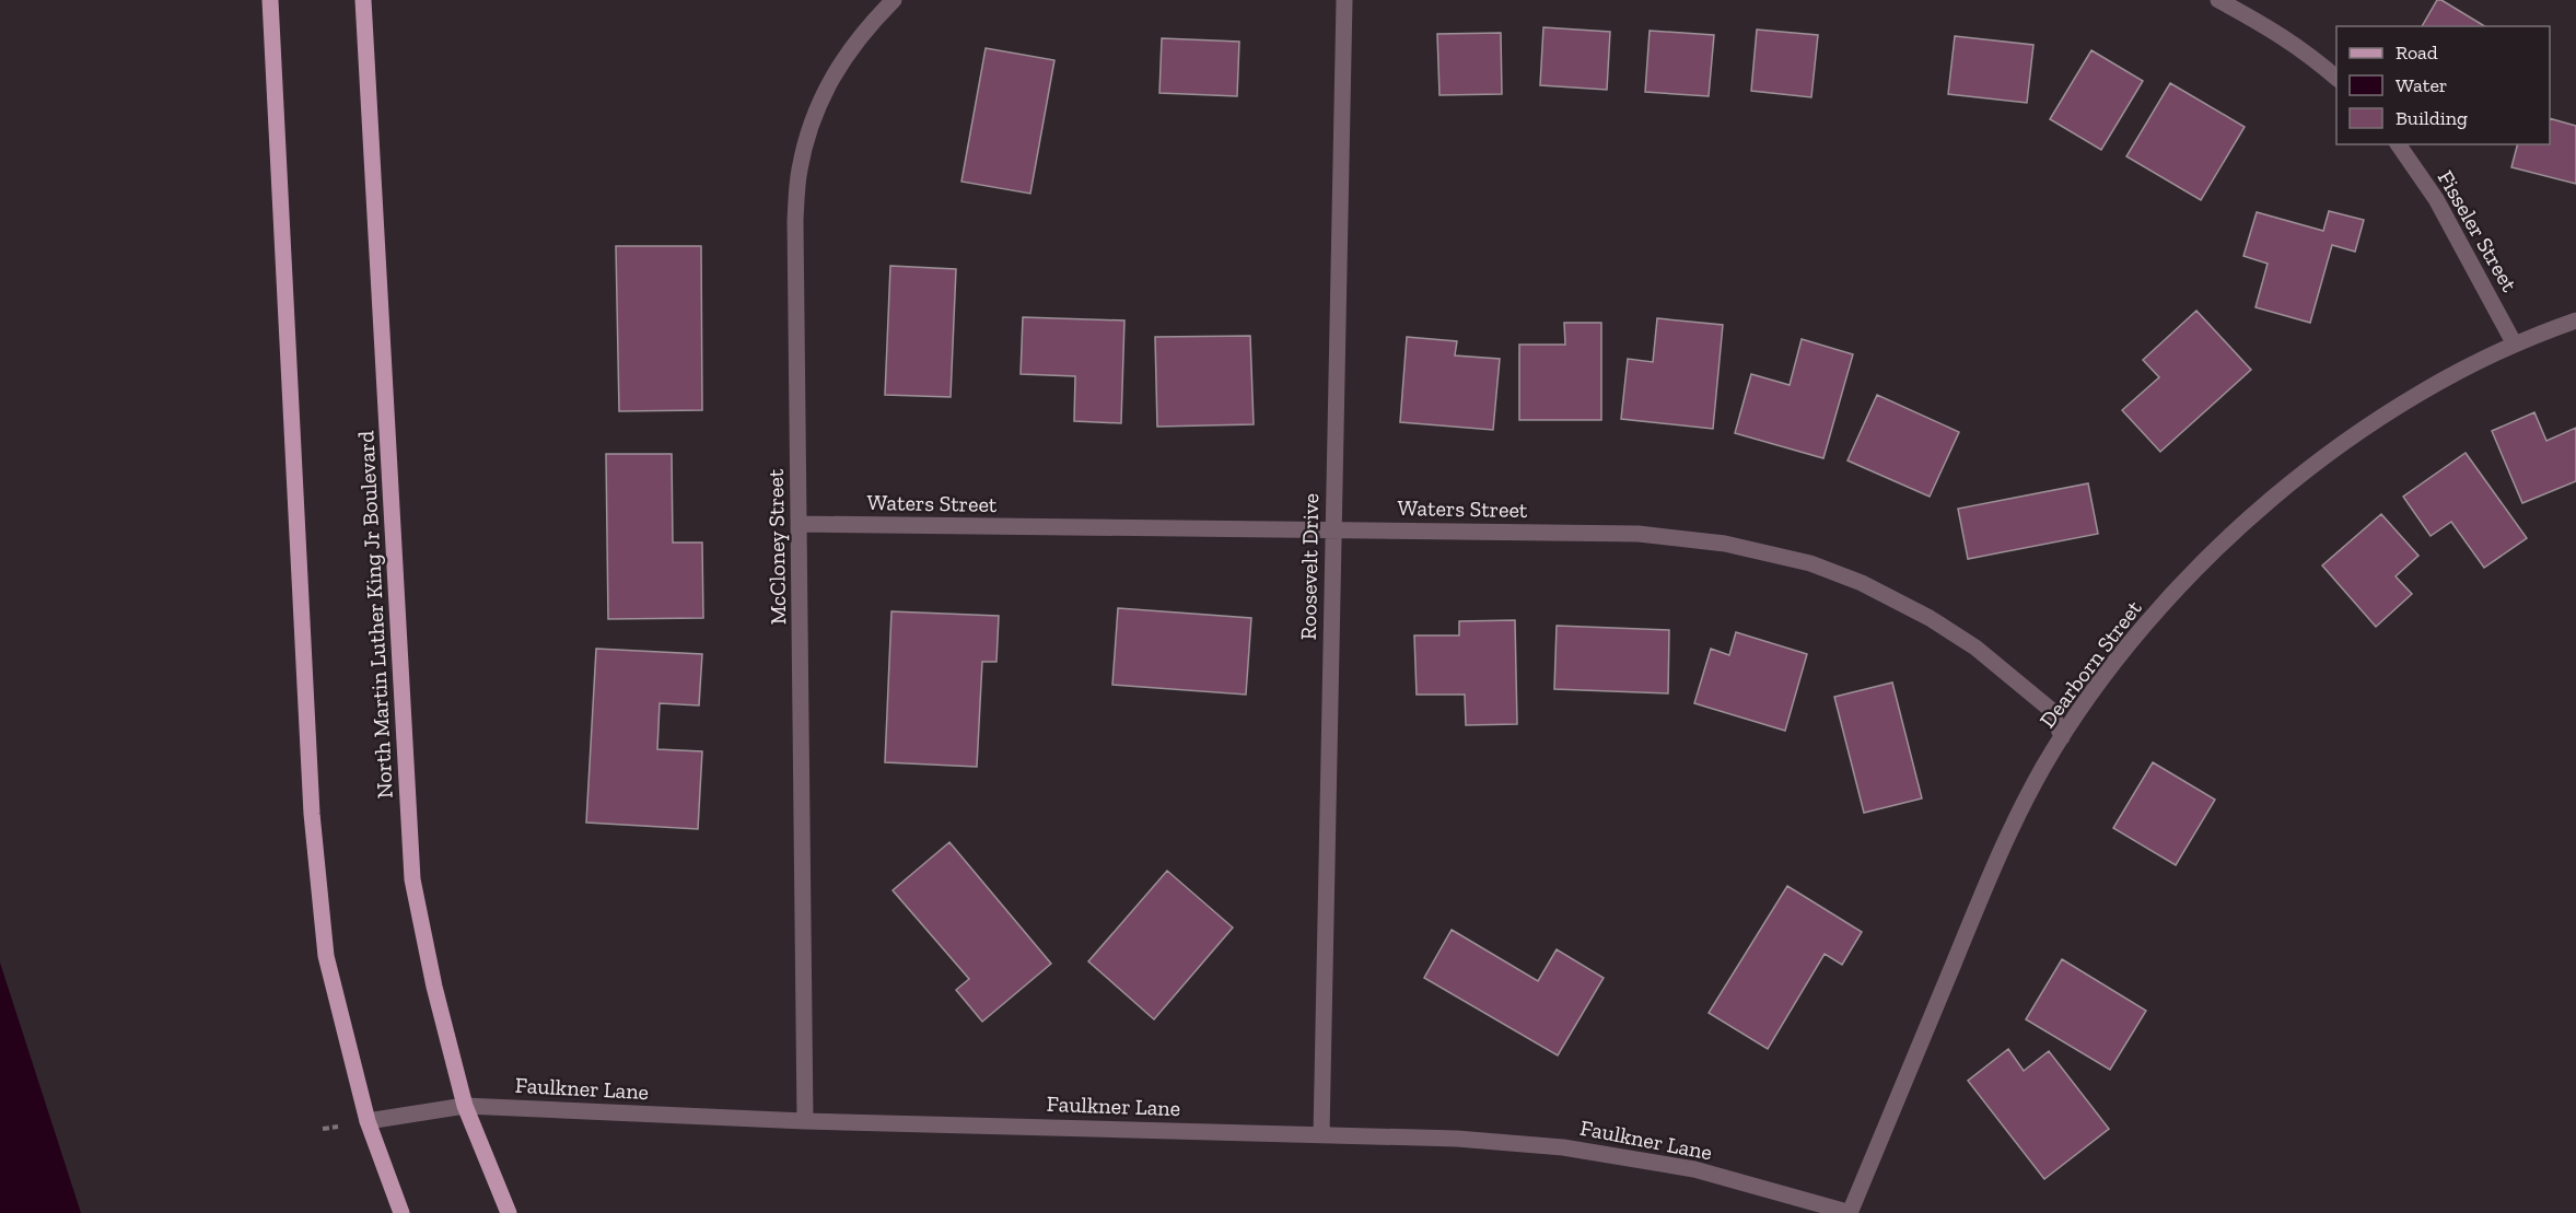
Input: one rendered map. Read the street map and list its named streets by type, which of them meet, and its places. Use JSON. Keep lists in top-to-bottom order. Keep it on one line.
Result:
{"streets":{"main road":["North Martin Luther King Jr Boulevard"],"street":["Fisseler Street","Waters Street","McCloney Street","Roosevelt Drive","Dearborn Street","Faulkner Lane"]},"crossings":[["Fisseler Street","Dearborn Street"],["Waters Street","McCloney Street"],["Waters Street","Roosevelt Drive"],["Waters Street","Dearborn Street"],["McCloney Street","Faulkner Lane"],["Roosevelt Drive","Faulkner Lane"],["North Martin Luther King Jr Boulevard","Faulkner Lane"],["Dearborn Street","Faulkner Lane"]],"legend":["Road","Water","Building"]}
